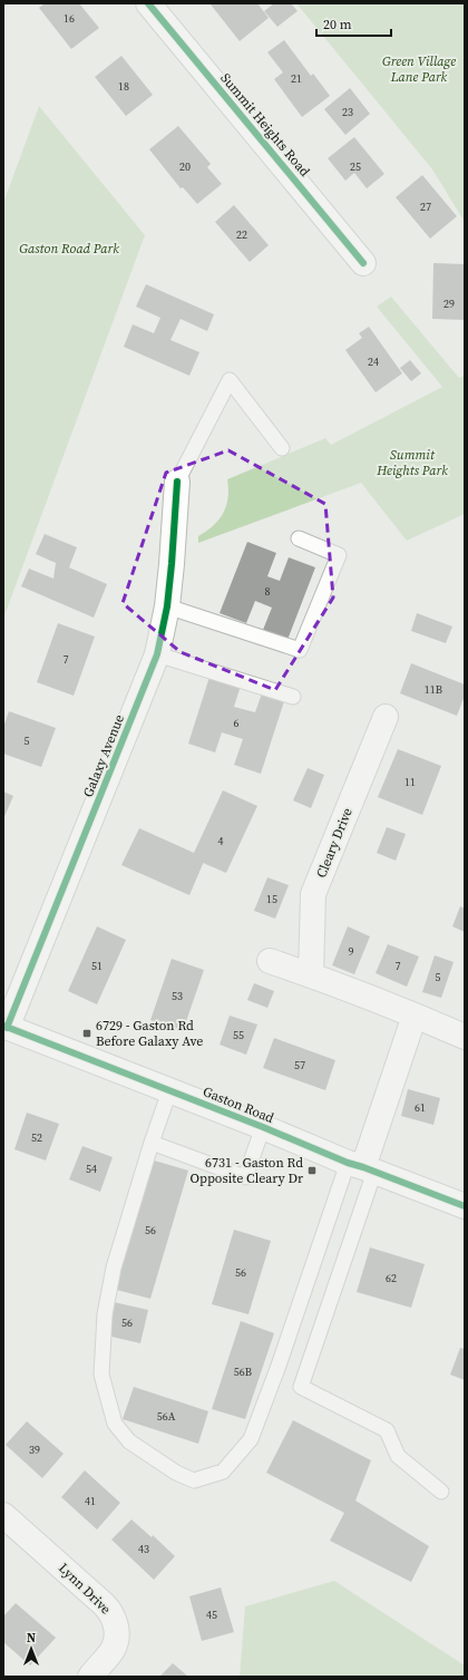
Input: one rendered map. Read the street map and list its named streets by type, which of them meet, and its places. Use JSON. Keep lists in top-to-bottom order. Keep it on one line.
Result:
{"streets":{"street":["Summit Heights Road","Galaxy Avenue","Cleary Drive","Gaston Road","Lynn Drive"]},"crossings":[["Galaxy Avenue","Gaston Road"]],"parks":["Green Village Lane Park","Gaston Road Park","Summit Heights Park"],"places":{"transit":["6729 - Gaston Rd Before Galaxy Ave","6731 - Gaston Rd Opposite Cleary Dr"]},"house_numbers":["16","21","18","23","20","25","27","22","29","24","8","7","11B","6","5","11","4","15","9","51","7","5","53","55","57","61","52","54","56","56","62","56","56B","56A","39","41","43","45"],"scale_bar":"20 m","north":"top"}
